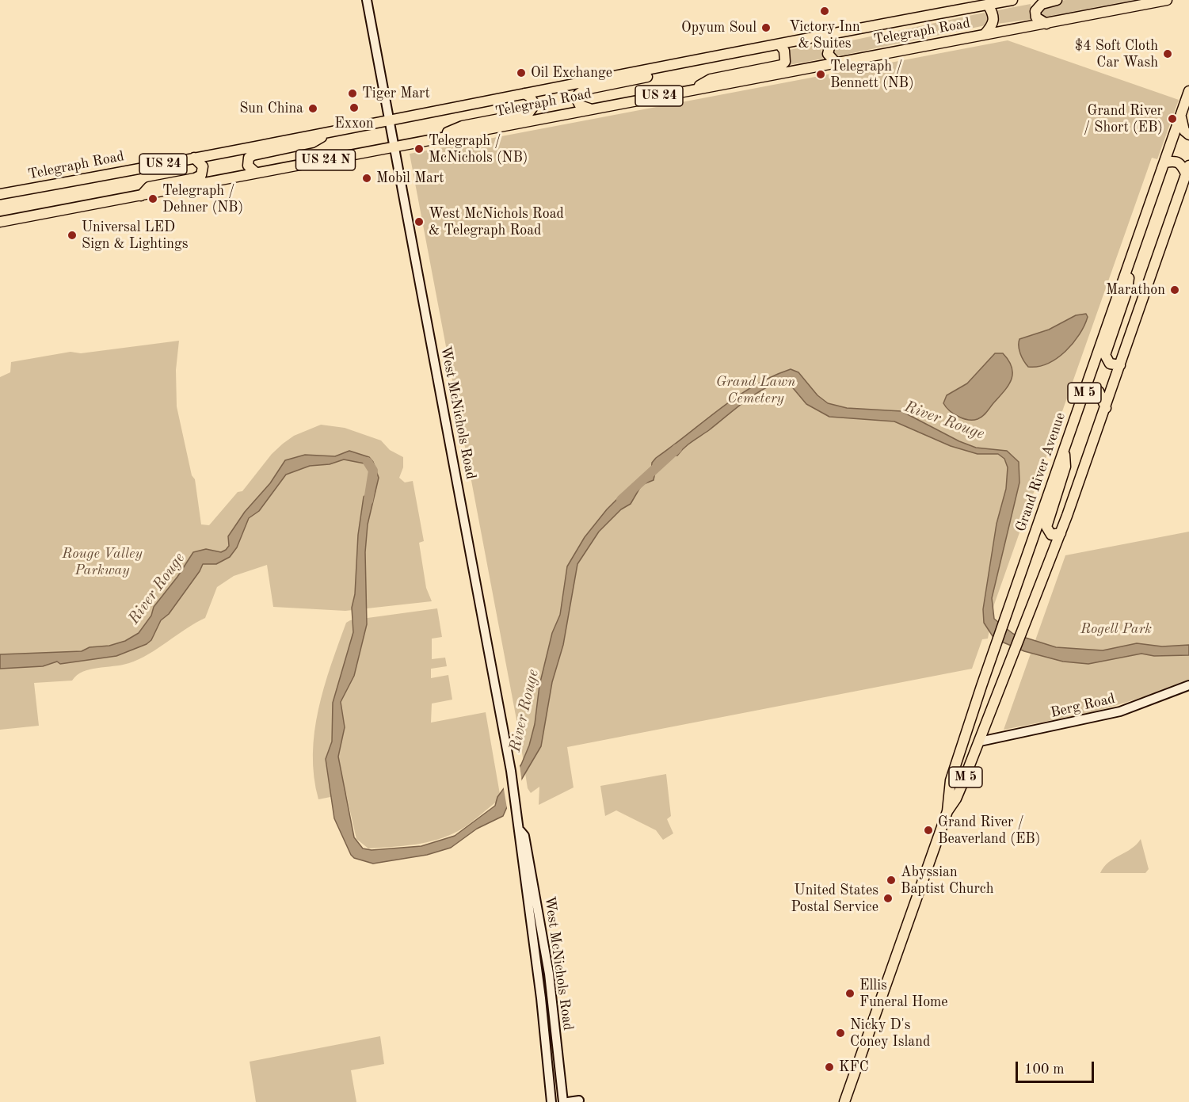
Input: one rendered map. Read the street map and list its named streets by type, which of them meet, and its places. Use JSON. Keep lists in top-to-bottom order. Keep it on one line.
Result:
{"streets":{"main road":["Telegraph Road","US 24","US 24 N","M 5","West McNichols Road","Grand River Avenue","Berg Road"]},"crossings":[["Telegraph Road","West McNichols Road"],["Grand River Avenue","Berg Road"]],"water":["River Rouge"],"parks":["Grand Lawn Cemetery","Rouge Valley Parkway","Rogell Park"],"places":["Victory Inn & Suites","Opyum Soul","$4 Soft Cloth Car Wash","Oil Exchange","Telegraph / Bennett (NB)","Tiger Mart","Exxon","Sun China","Grand River / Short (EB)","Telegraph / McNichols (NB)","Mobil Mart","Telegraph / Dehner (NB)","West McNichols Road & Telegraph Road","Universal LED Sign & Lightings","Marathon","Grand River / Beaverland (EB)","Abyssian Baptist Church","United States Postal Service","Ellis Funeral Home","Nicky D's Coney Island","KFC"],"scale_bar":"100 m"}
